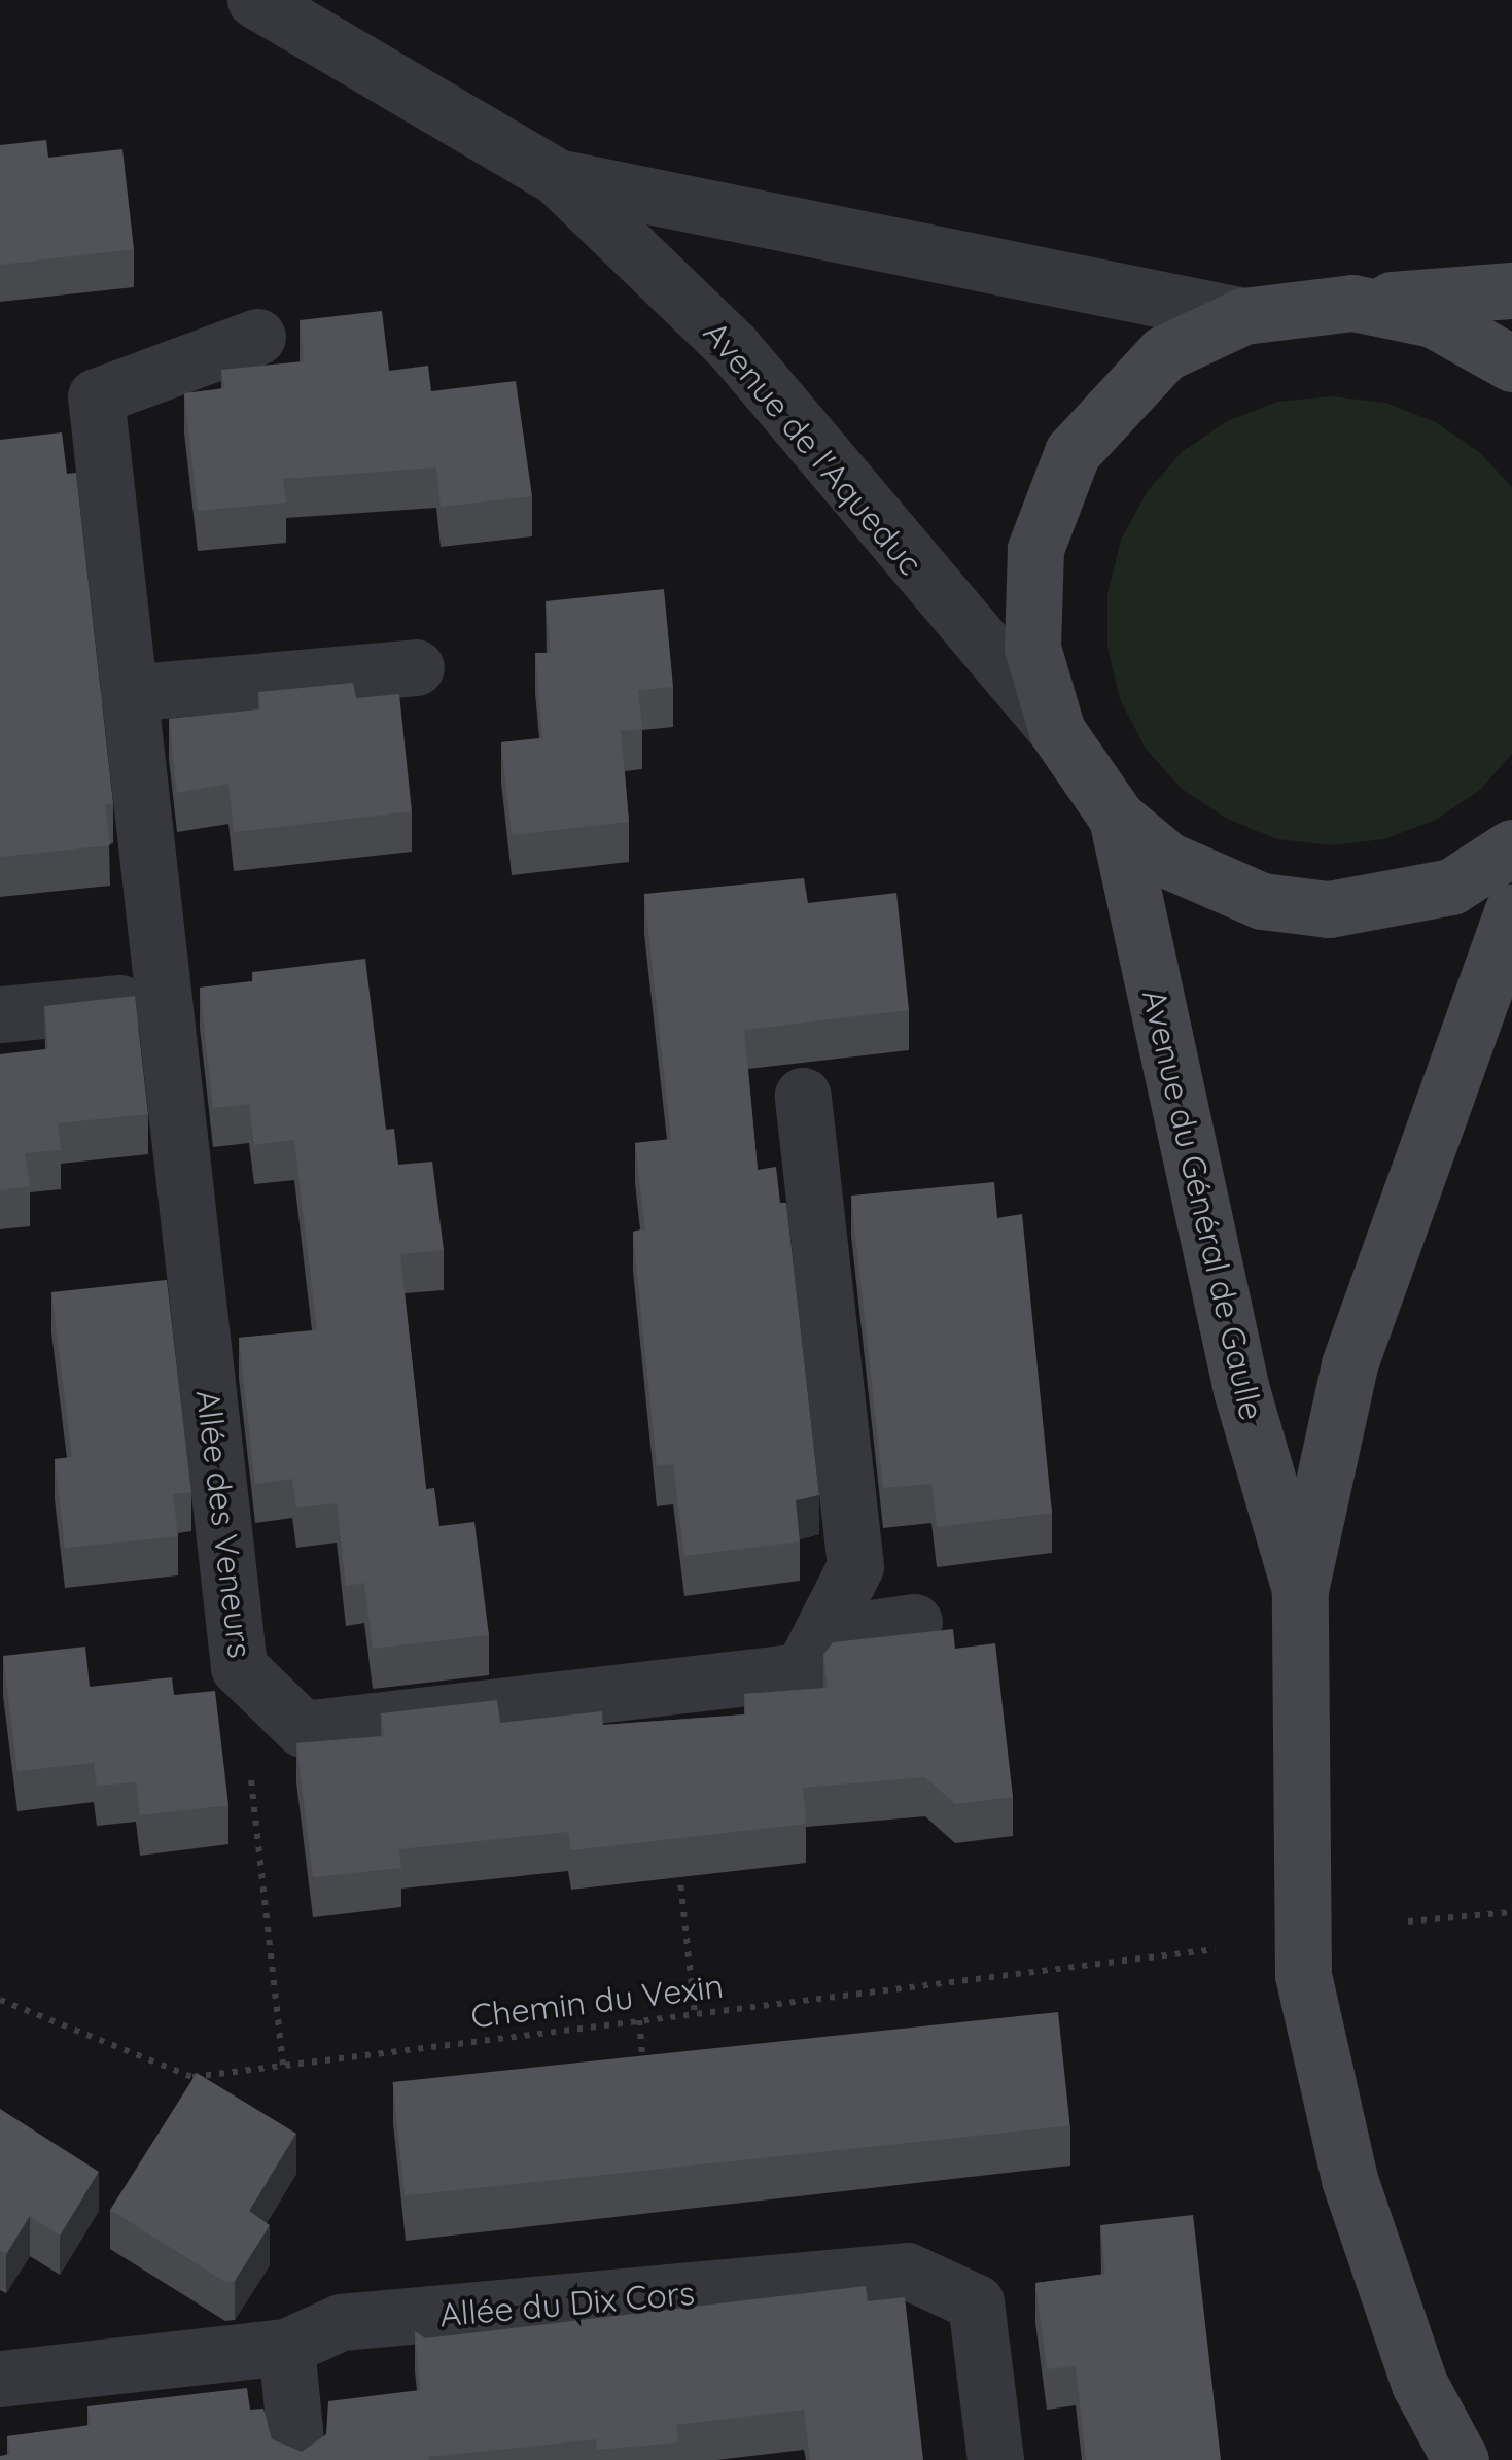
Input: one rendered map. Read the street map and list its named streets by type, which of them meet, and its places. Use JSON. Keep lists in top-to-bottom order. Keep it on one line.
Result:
{"streets":{"street":["Avenue de l'Aqueduc","Avenue du Général de Gaulle","Allée des Veneurs","Allée du Dix Cors"],"path":["Chemin du Vexin"]}}
